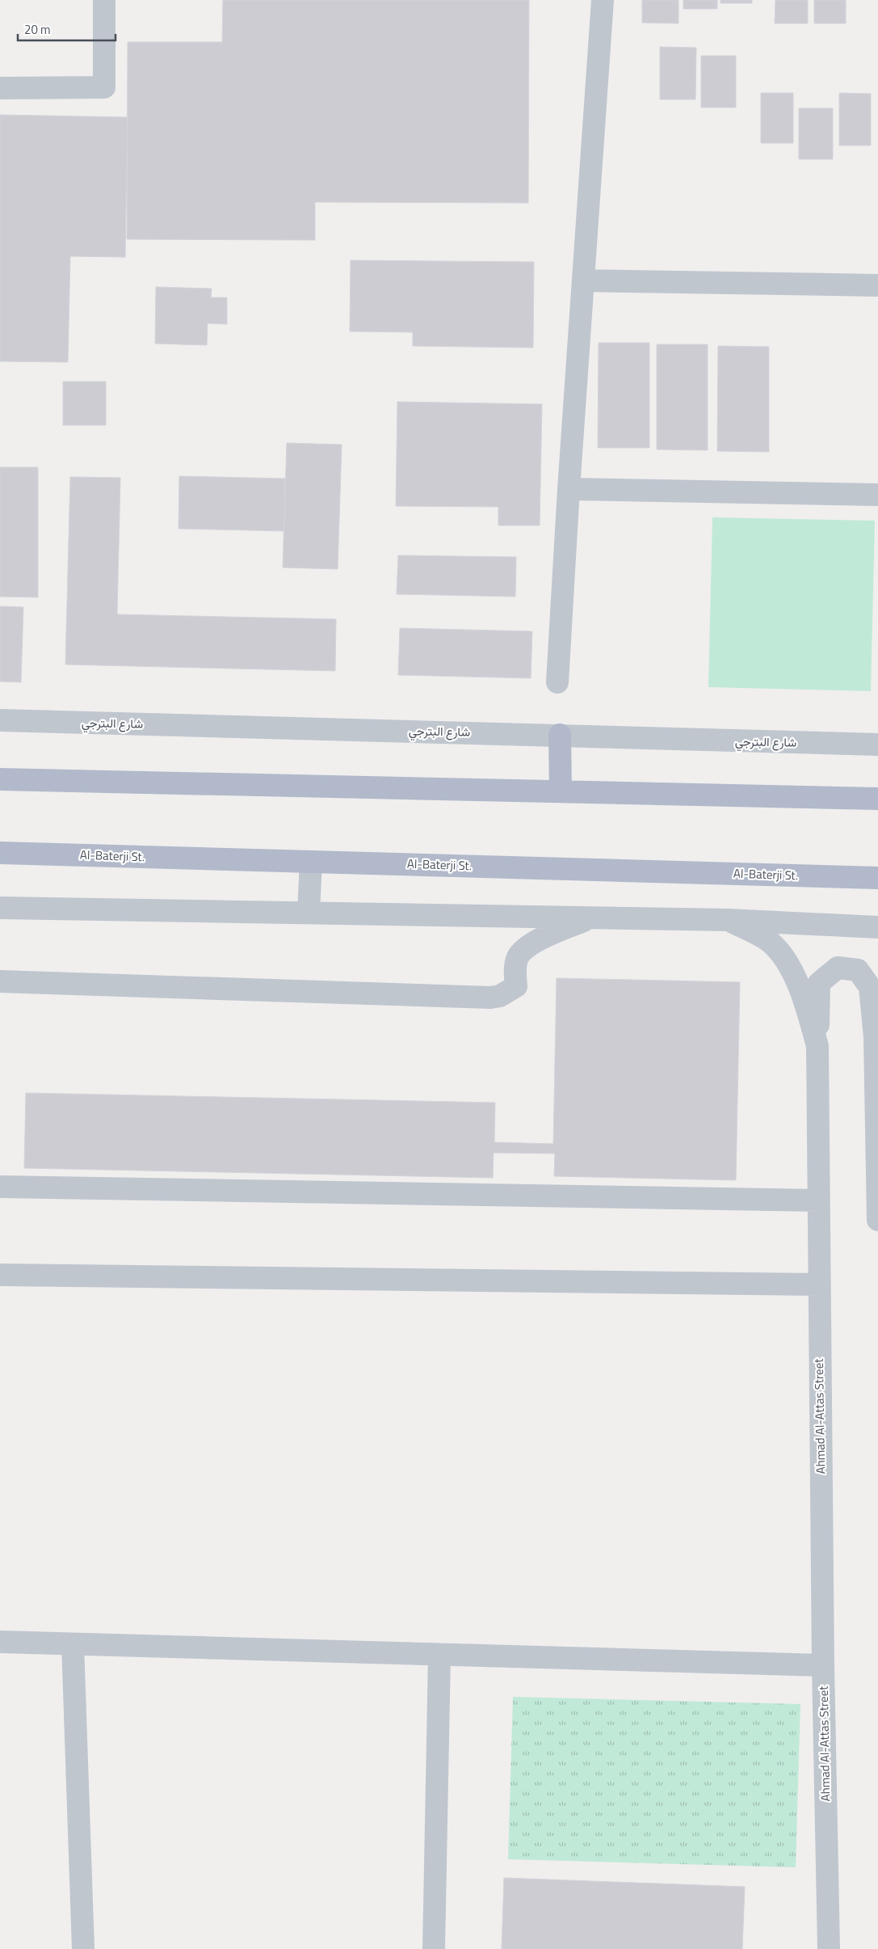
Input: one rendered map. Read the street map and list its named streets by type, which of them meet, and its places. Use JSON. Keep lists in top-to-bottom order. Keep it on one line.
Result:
{"streets":{"main road":["Al-Baterji St."],"street":["شارع البترجي","Ahmad Al-Attas Street"]},"scale_bar":"20 m"}
